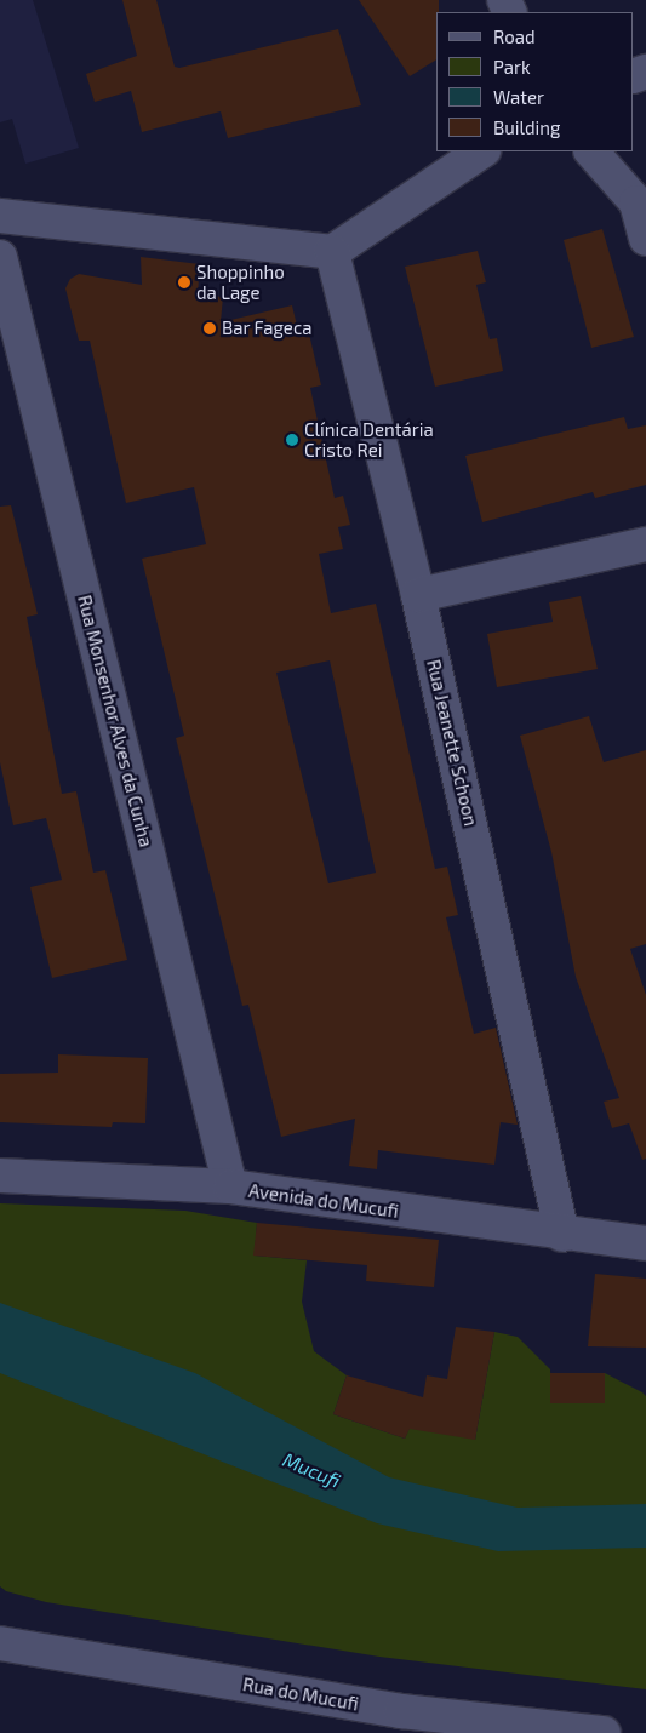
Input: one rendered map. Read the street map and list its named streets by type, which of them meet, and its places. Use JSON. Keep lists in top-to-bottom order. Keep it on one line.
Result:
{"streets":{"street":["Rua Monsenhor Alves da Cunha","Rua Jeanette Schoon","Avenida do Mucufi","Rua do Mucufi"]},"crossings":[["Rua Monsenhor Alves da Cunha","Avenida do Mucufi"],["Rua Jeanette Schoon","Avenida do Mucufi"]],"water":["Mucufi"],"places":["Shoppinho da Lage","Bar Fageca","Clínica Dentária Cristo Rei"],"legend":["Road","Park","Water","Building"]}
